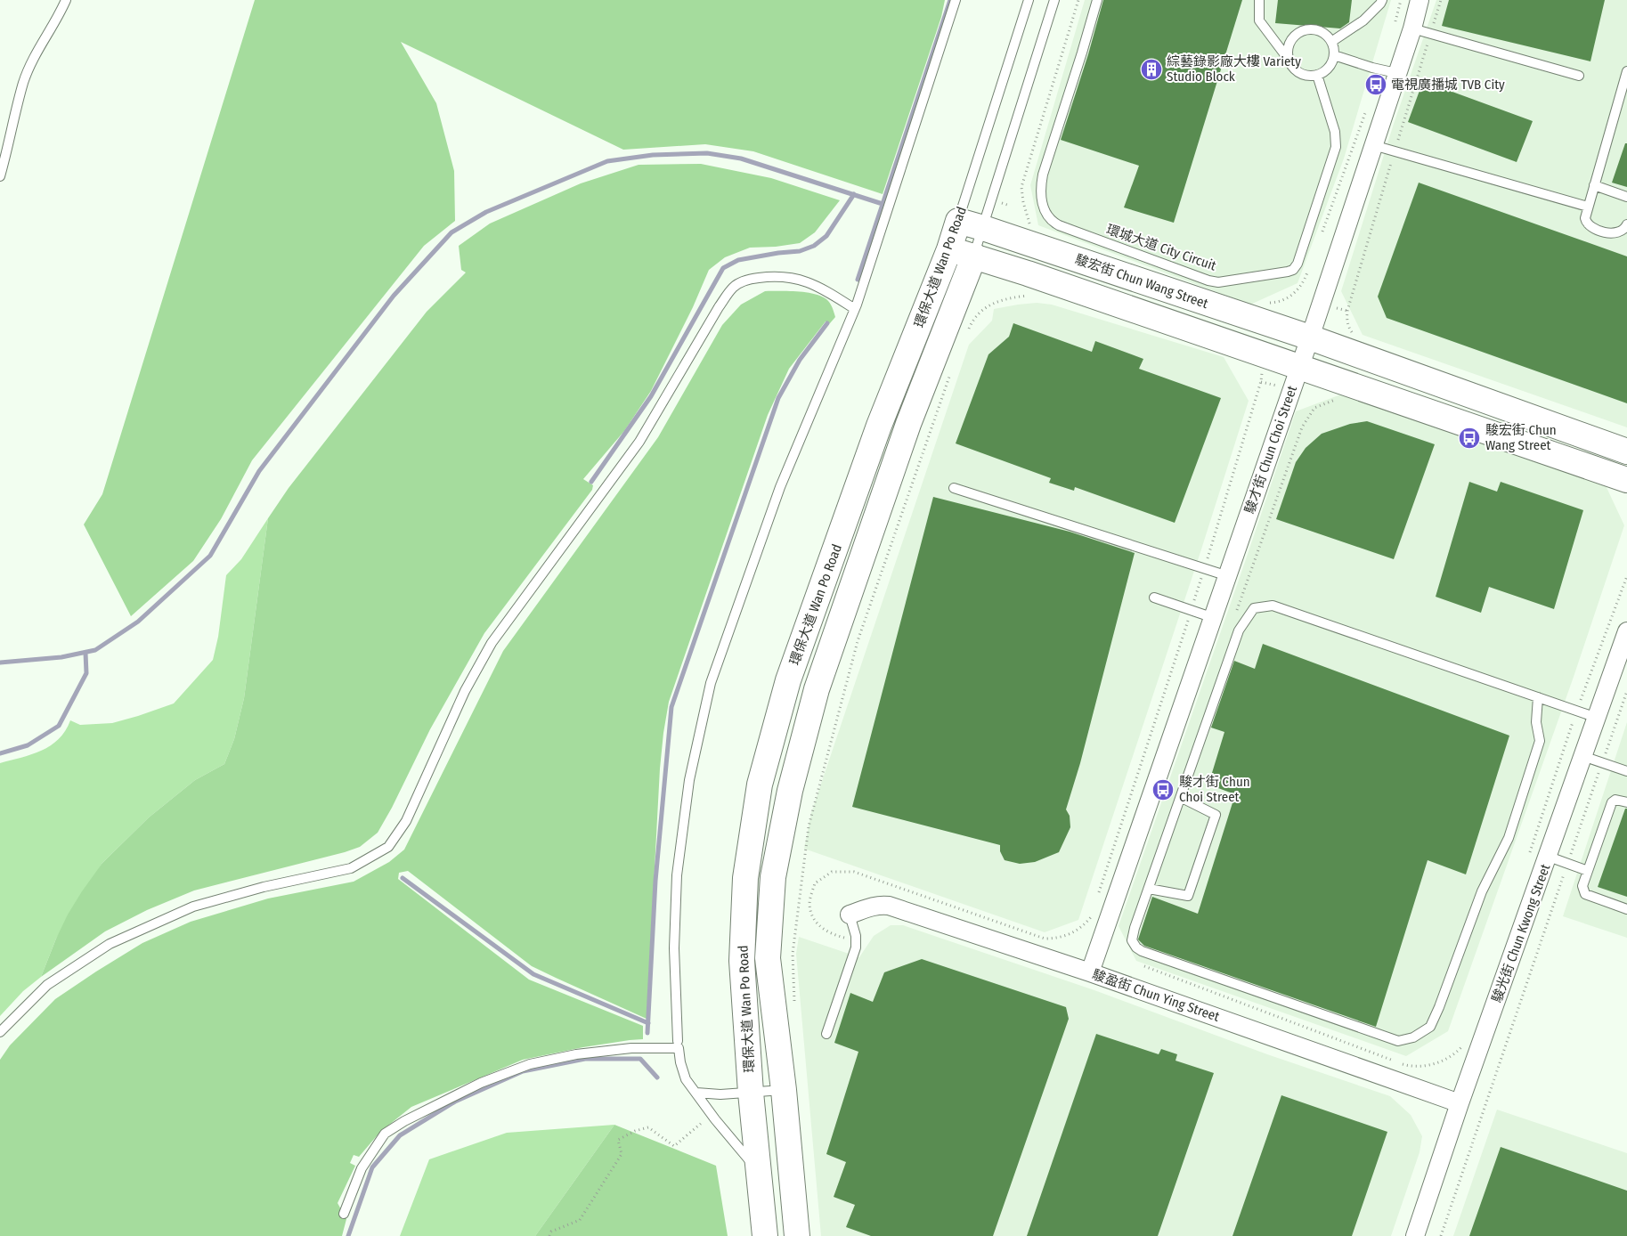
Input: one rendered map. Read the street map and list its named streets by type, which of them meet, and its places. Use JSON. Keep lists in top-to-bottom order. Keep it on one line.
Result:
{"streets":{"main road":["環保大道 Wan Po Road","駿宏街 Chun Wang Street"],"street":["駿才街 Chun Choi Street","駿光街 Chun Kwong Street","駿盈街 Chun Ying Street"],"lane":["環城大道 City Circuit"]},"crossings":[["環保大道 Wan Po Road","駿宏街 Chun Wang Street"],["駿宏街 Chun Wang Street","駿才街 Chun Choi Street"],["駿才街 Chun Choi Street","駿盈街 Chun Ying Street"],["駿光街 Chun Kwong Street","駿盈街 Chun Ying Street"]],"places":{"building":["綜藝錄影廠大樓 Variety Studio Block"],"bus stop":["電視廣播城 TVB City","駿宏街 Chun Wang Street","駿才街 Chun Choi Street"]}}
